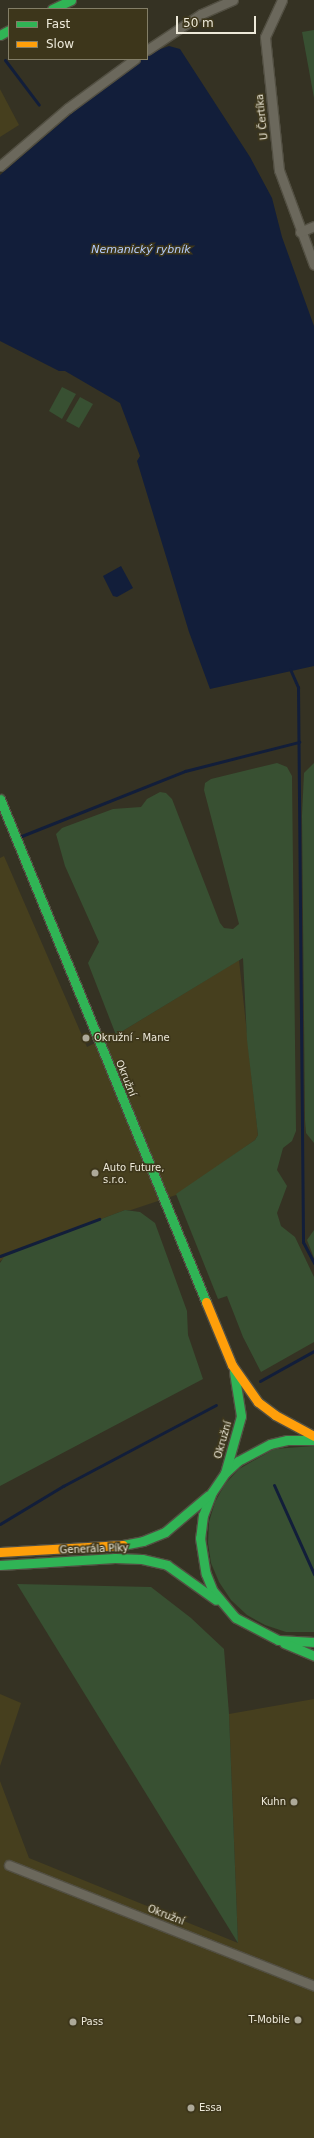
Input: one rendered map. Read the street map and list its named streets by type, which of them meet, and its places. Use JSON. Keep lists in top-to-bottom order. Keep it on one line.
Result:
{"streets":{"main road":["Okružní","Generála Píky"],"street":["U Čertíka"]},"water":["Nemanický rybník"],"places":["Okružní - Mane","Auto Future, s.r.o.","Kuhn","T-Mobile","Pass","Essa"],"legend":["Fast","Slow"],"scale_bar":"50 m"}
